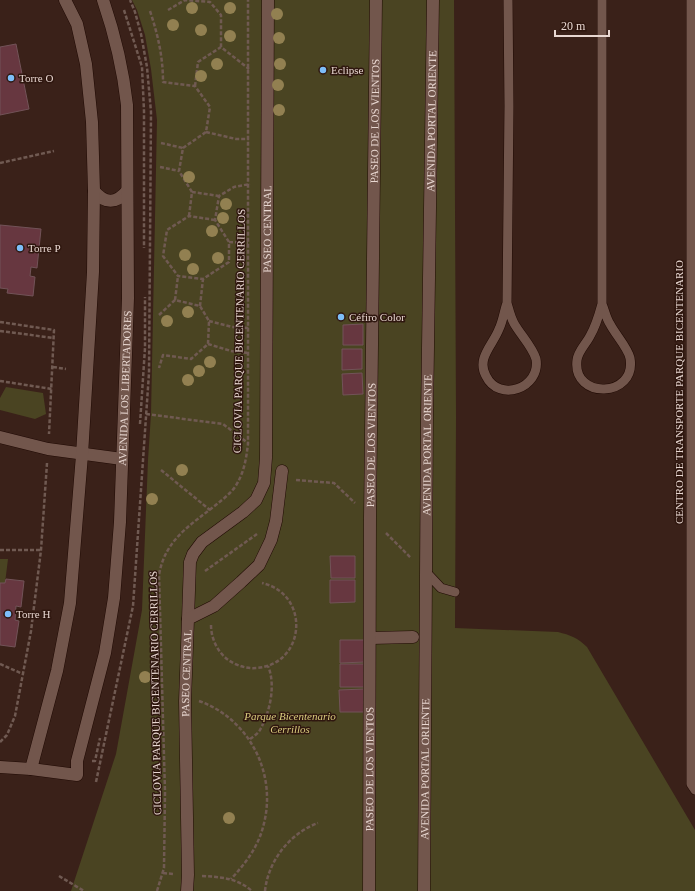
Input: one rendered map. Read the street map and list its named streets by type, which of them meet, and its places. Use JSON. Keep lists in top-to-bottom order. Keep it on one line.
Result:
{"streets":{"street":["PASEO DE LOS VIENTOS","AVENIDA PORTAL ORIENTE","PASEO CENTRAL","AVENIDA LOS LIBERTADORES"],"lane":["CENTRO DE TRANSPORTE PARQUE BICENTENARIO"],"path":["CICLOVIA PARQUE BICENTENARIO CERRILLOS"]},"parks":["Parque Bicentenario Cerrillos"],"places":["Eclipse","Torre O","Torre P","Céfiro Color","Torre H"],"scale_bar":"20 m"}
